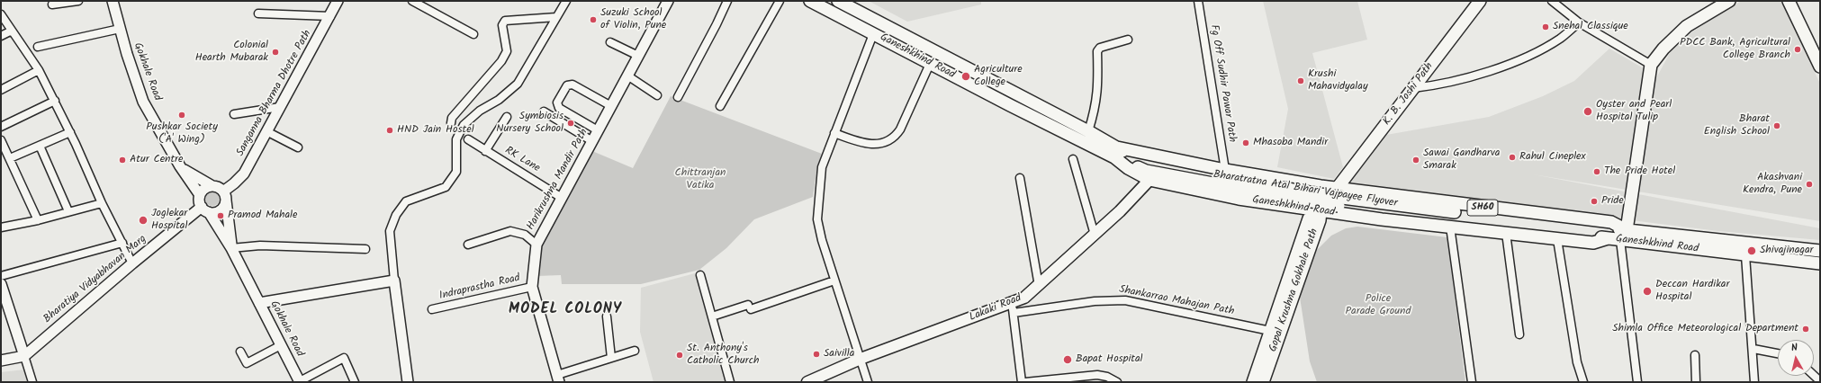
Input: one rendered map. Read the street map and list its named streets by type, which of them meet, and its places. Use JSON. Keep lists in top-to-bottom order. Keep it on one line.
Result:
{"streets":{"main road":["Ganeshkhind Road","K. B. Joshi Path","Bharatratna Atal Bihari Vajpayee Flyover","SH60","Gopal Krushna Gokhale Path","Lakaki Road"],"street":["Gokhale Road","Fg Off Sudhir Pawar Path","Sanganna Bharma Dhotre Path","RK Lane","Harikrushna Mandir Path","Bharatiya Vidyabhavan Marg","Indraprastha Road","Shankarrao Mahajan Path"]},"crossings":[["Ganeshkhind Road","Fg Off Sudhir Pawar Path"],["Ganeshkhind Road","K. B. Joshi Path"],["Ganeshkhind Road","Bharatratna Atal Bihari Vajpayee Flyover"],["Ganeshkhind Road","Gopal Krushna Gokhale Path"],["Ganeshkhind Road","Lakaki Road"],["Gokhale Road","Sanganna Bharma Dhotre Path"],["Gokhale Road","Bharatiya Vidyabhavan Marg"],["Sanganna Bharma Dhotre Path","Bharatiya Vidyabhavan Marg"],["K. B. Joshi Path","Bharatratna Atal Bihari Vajpayee Flyover"],["K. B. Joshi Path","Gopal Krushna Gokhale Path"],["RK Lane","Harikrushna Mandir Path"],["Harikrushna Mandir Path","Indraprastha Road"],["Gopal Krushna Gokhale Path","Shankarrao Mahajan Path"],["Shankarrao Mahajan Path","Lakaki Road"]],"districts":["MODEL COLONY"],"parks":["Chittranjan Vatika","Police Parade Ground"],"places":["Suzuki School of Violin, Pune","Snehal Classique","PDCC Bank, Agricultural College Branch","Colonial Hearth Mubarak","Agriculture College","Krushi Mahavidyalay","Oyster and Pearl Hospital Tulip","Pushkar Society ('A' Wing)","Symbiosis Nursery School","Bharat English School","HND Jain Hostel","Mhasoba Mandir","Rahul Cineplex","Atur Centre","Sawai Gandharva Smarak","The Pride Hotel","Akashvani Kendra, Pune","Pride","Pramod Mahale","Joglekar Hospital","Shivajinagar","Deccan Hardikar Hospital","Shimla Office Meteorological Department","Saivilla","St. Anthony's Catholic Church","Bapat Hospital"],"north":"top"}
